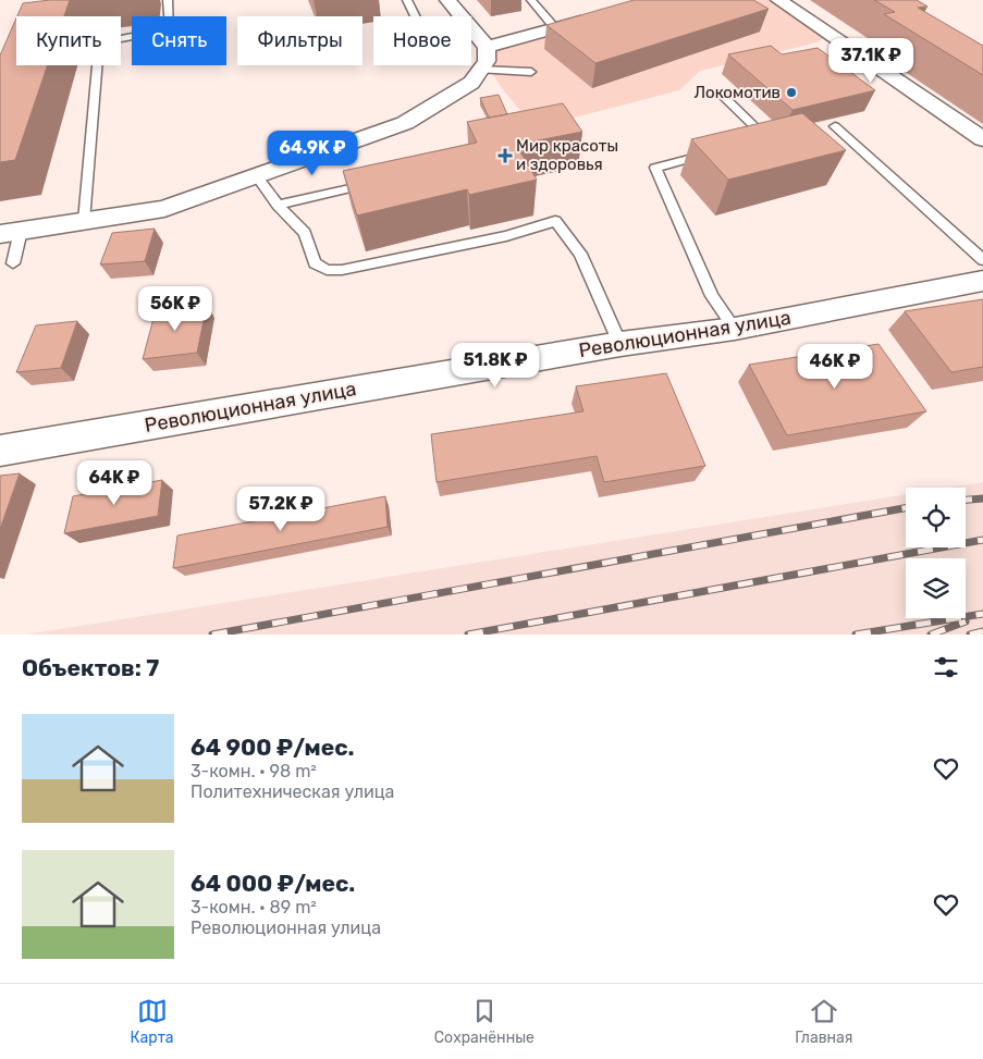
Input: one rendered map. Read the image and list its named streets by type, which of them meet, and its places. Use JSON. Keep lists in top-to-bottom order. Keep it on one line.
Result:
{"streets":{"street":["Революционная улица"]},"places":{"other":["Локомотив"],"health":["Мир красоты и здоровья"]},"page":{"chip":["Купить","Снять","Фильтры","Новое"],"price":["37.1K ₽","64.9K ₽","56K ₽","51.8K ₽","46K ₽","64K ₽","57.2K ₽"],"heading":"Объектов: 7","list":[{"name":"64 900 ₽/мес.","note":"3-комн. · 98 m² · Политехническая улица"},{"name":"64 000 ₽/мес.","note":"3-комн. · 89 m² · Революционная улица"}],"tabs":["Карта","Сохранённые","Главная"]}}
